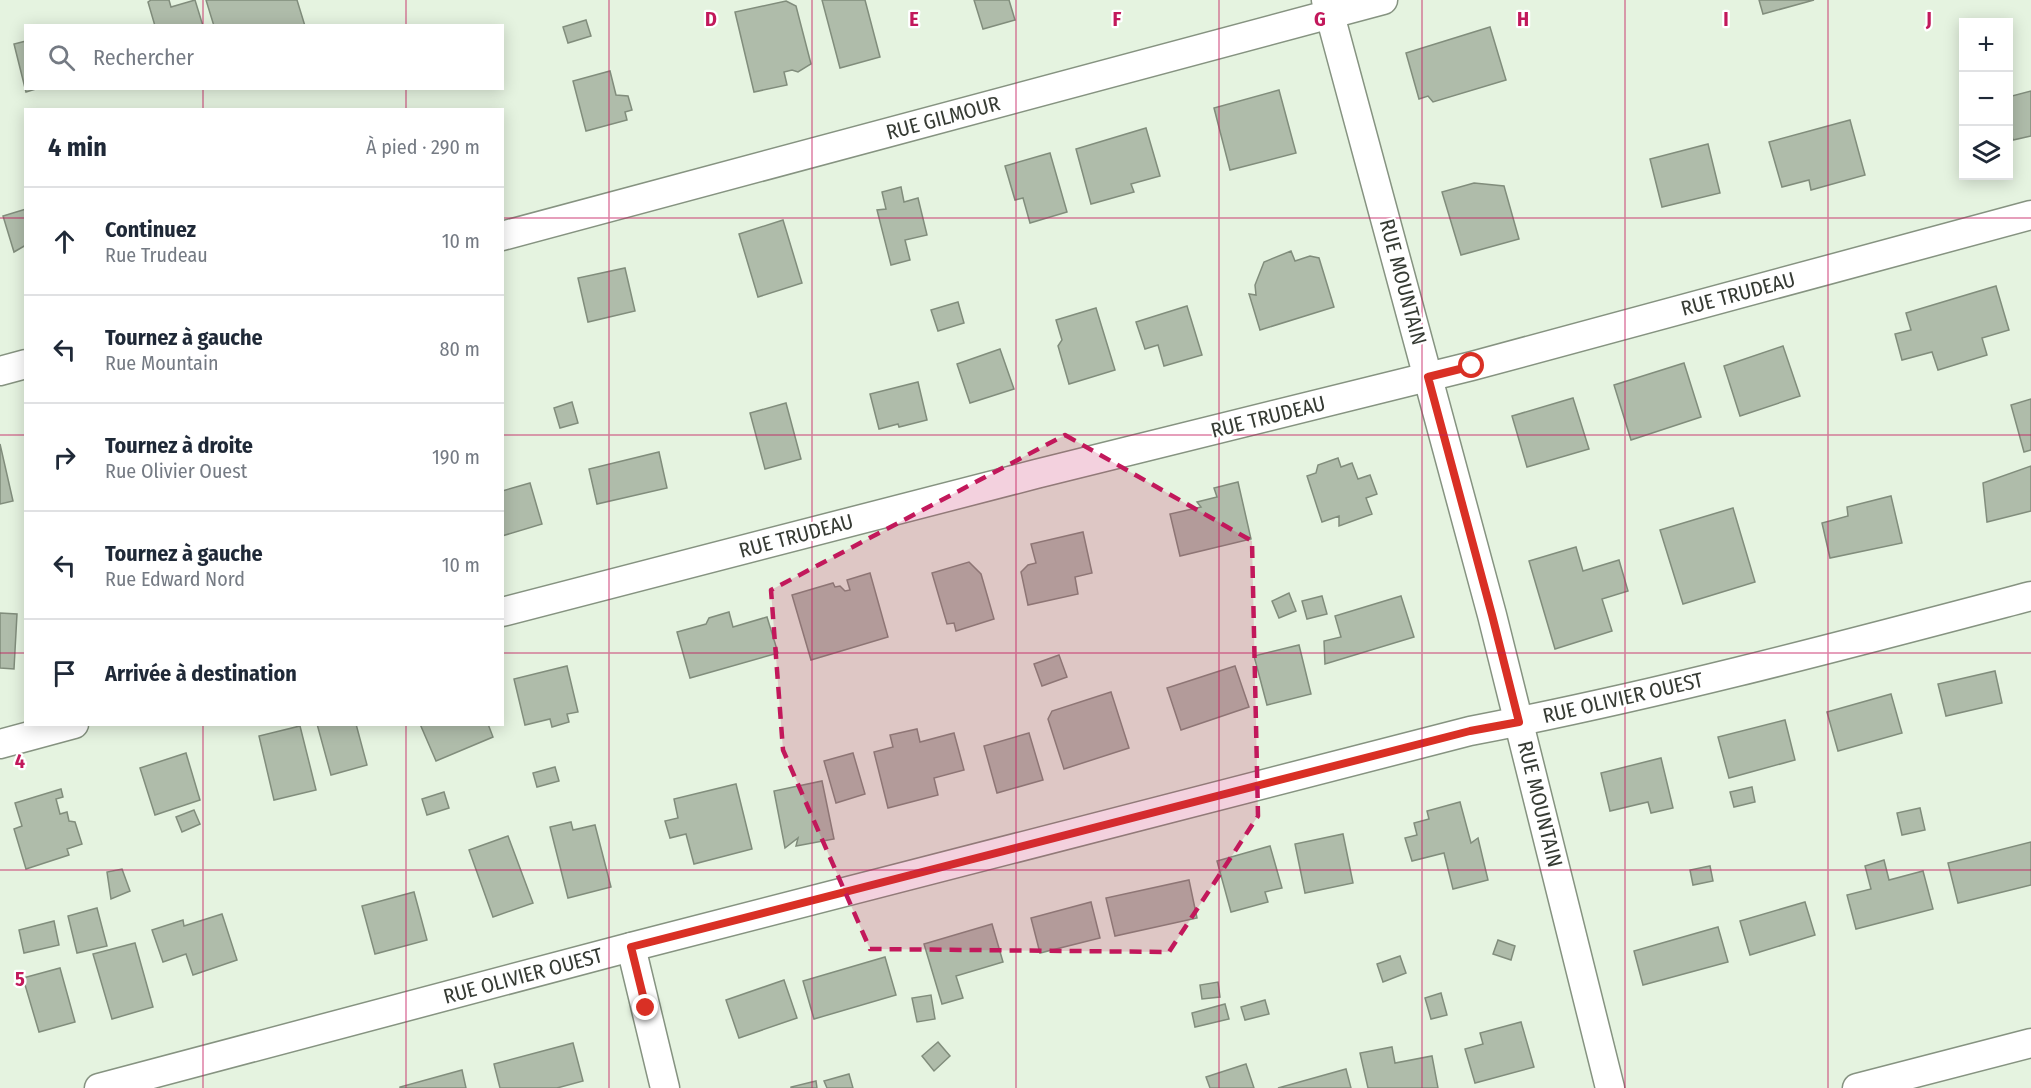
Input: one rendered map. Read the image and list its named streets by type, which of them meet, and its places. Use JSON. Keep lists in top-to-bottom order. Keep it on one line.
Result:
{"streets":{"street":["RUE GILMOUR","RUE MOUNTAIN","RUE TRUDEAU","RUE OLIVIER OUEST"]},"crossings":[["RUE GILMOUR","RUE MOUNTAIN"],["RUE MOUNTAIN","RUE TRUDEAU"],["RUE MOUNTAIN","RUE OLIVIER OUEST"]],"page":{"map_buttons":["+","−"],"search":"Rechercher","heading":["4 min","À pied · 290 m"],"list":[["Continuez","Rue Trudeau","10 m"],["Tournez à gauche","Rue Mountain","80 m"],["Tournez à droite","Rue Olivier Ouest","190 m"],["Tournez à gauche","Rue Edward Nord","10 m"],"Arrivée à destination"]},"grid":{"columns":["D","E","F","G","H","I","J"],"rows":["4","5"]}}
